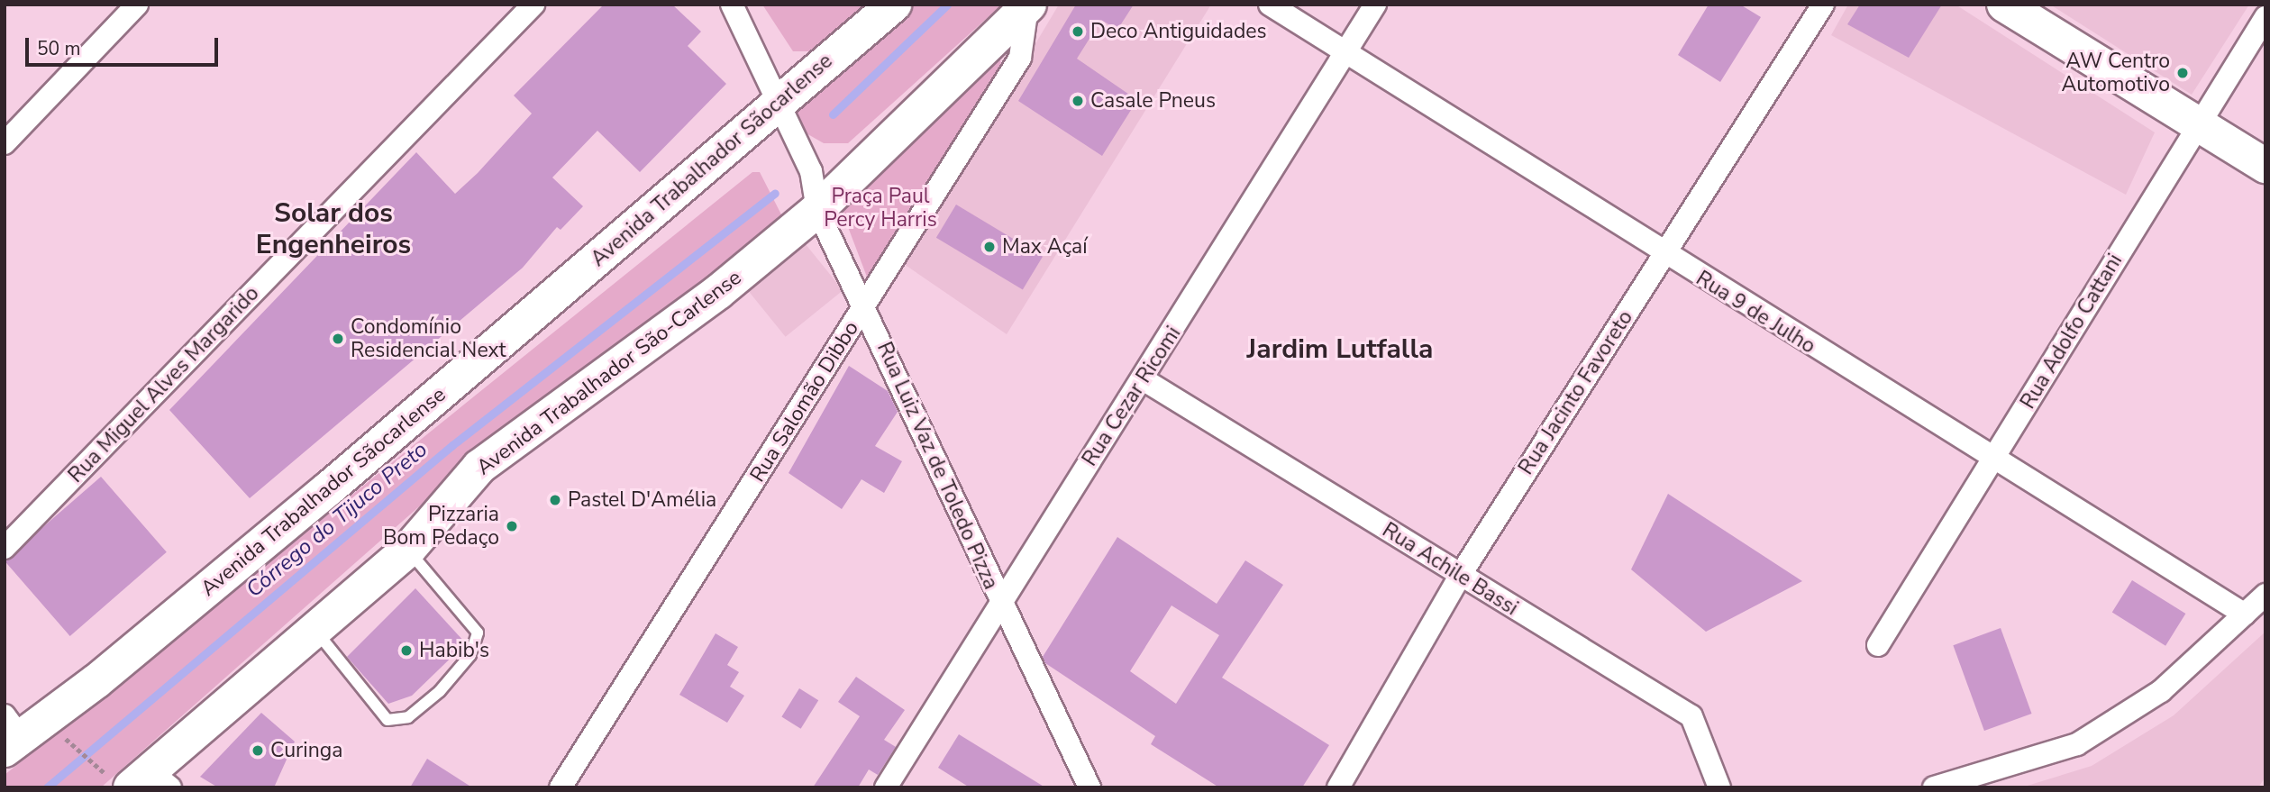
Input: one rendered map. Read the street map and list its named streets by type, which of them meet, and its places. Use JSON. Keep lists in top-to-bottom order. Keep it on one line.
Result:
{"streets":{"main road":["Avenida Trabalhador Sãocarlense","Avenida Trabalhador São-Carlense"],"street":["Rua 9 de Julho","Rua Adolfo Cattani","Rua Miguel Alves Margarido","Rua Jacinto Favoreto","Rua Cezar Ricomi","Rua Salomão Dibbo","Rua Luiz Vaz de Toledo Pizza","Rua Achile Bassi"]},"crossings":[["Avenida Trabalhador Sãocarlense","Rua Luiz Vaz de Toledo Pizza"],["Rua 9 de Julho","Rua Adolfo Cattani"],["Rua 9 de Julho","Rua Jacinto Favoreto"],["Rua 9 de Julho","Rua Cezar Ricomi"],["Avenida Trabalhador São-Carlense","Rua Salomão Dibbo"],["Avenida Trabalhador São-Carlense","Rua Luiz Vaz de Toledo Pizza"],["Rua Jacinto Favoreto","Rua Achile Bassi"],["Rua Cezar Ricomi","Rua Luiz Vaz de Toledo Pizza"],["Rua Cezar Ricomi","Rua Achile Bassi"],["Rua Salomão Dibbo","Rua Luiz Vaz de Toledo Pizza"]],"districts":["Solar dos Engenheiros","Jardim Lutfalla"],"water":["Córrego do Tijuco Preto"],"parks":["Praça Paul Percy Harris"],"places":["Deco Antiguidades","AW Centro Automotivo","Casale Pneus","Max Açaí","Condomínio Residencial Next","Pastel D'Amélia","Pizzaria Bom Pedaço","Habib's","Curinga"],"scale_bar":"50 m"}
